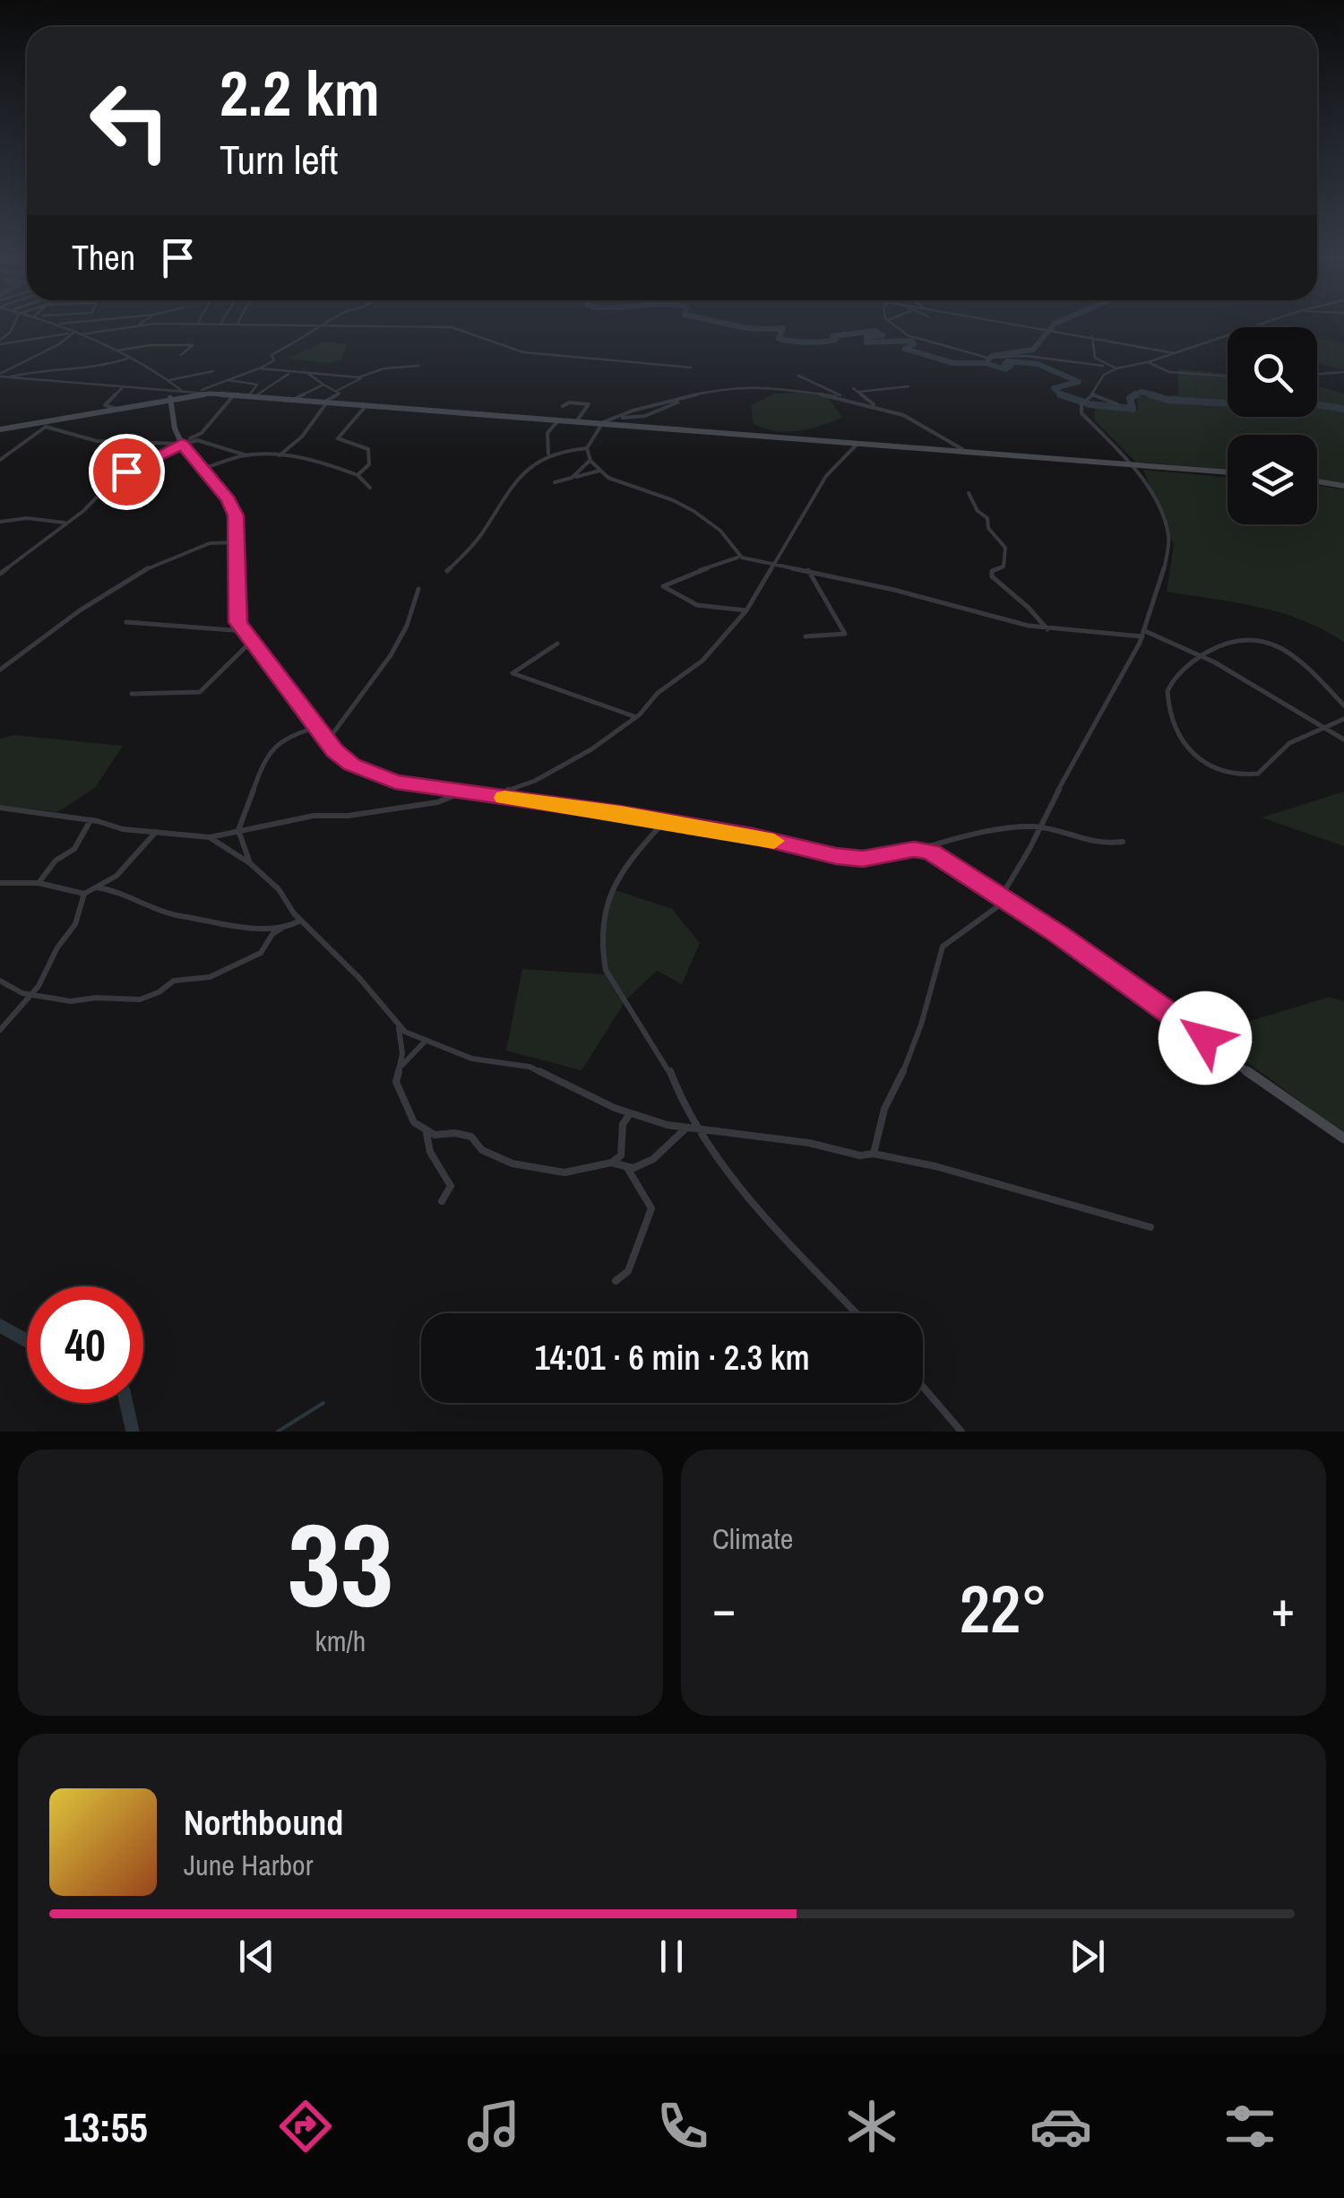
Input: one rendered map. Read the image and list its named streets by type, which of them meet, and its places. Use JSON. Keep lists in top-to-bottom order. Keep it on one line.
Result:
{"page":{"turn":["2.2 km","Turn left"],"then":"Then","limit":"40","trip":"14:01 · 6 min · 2.3 km","tile":[["33","km/h"],"Climate"],"heat":["−","22°","+"],"song":["Northbound","June Harbor"],"tabs":"13:55"}}
